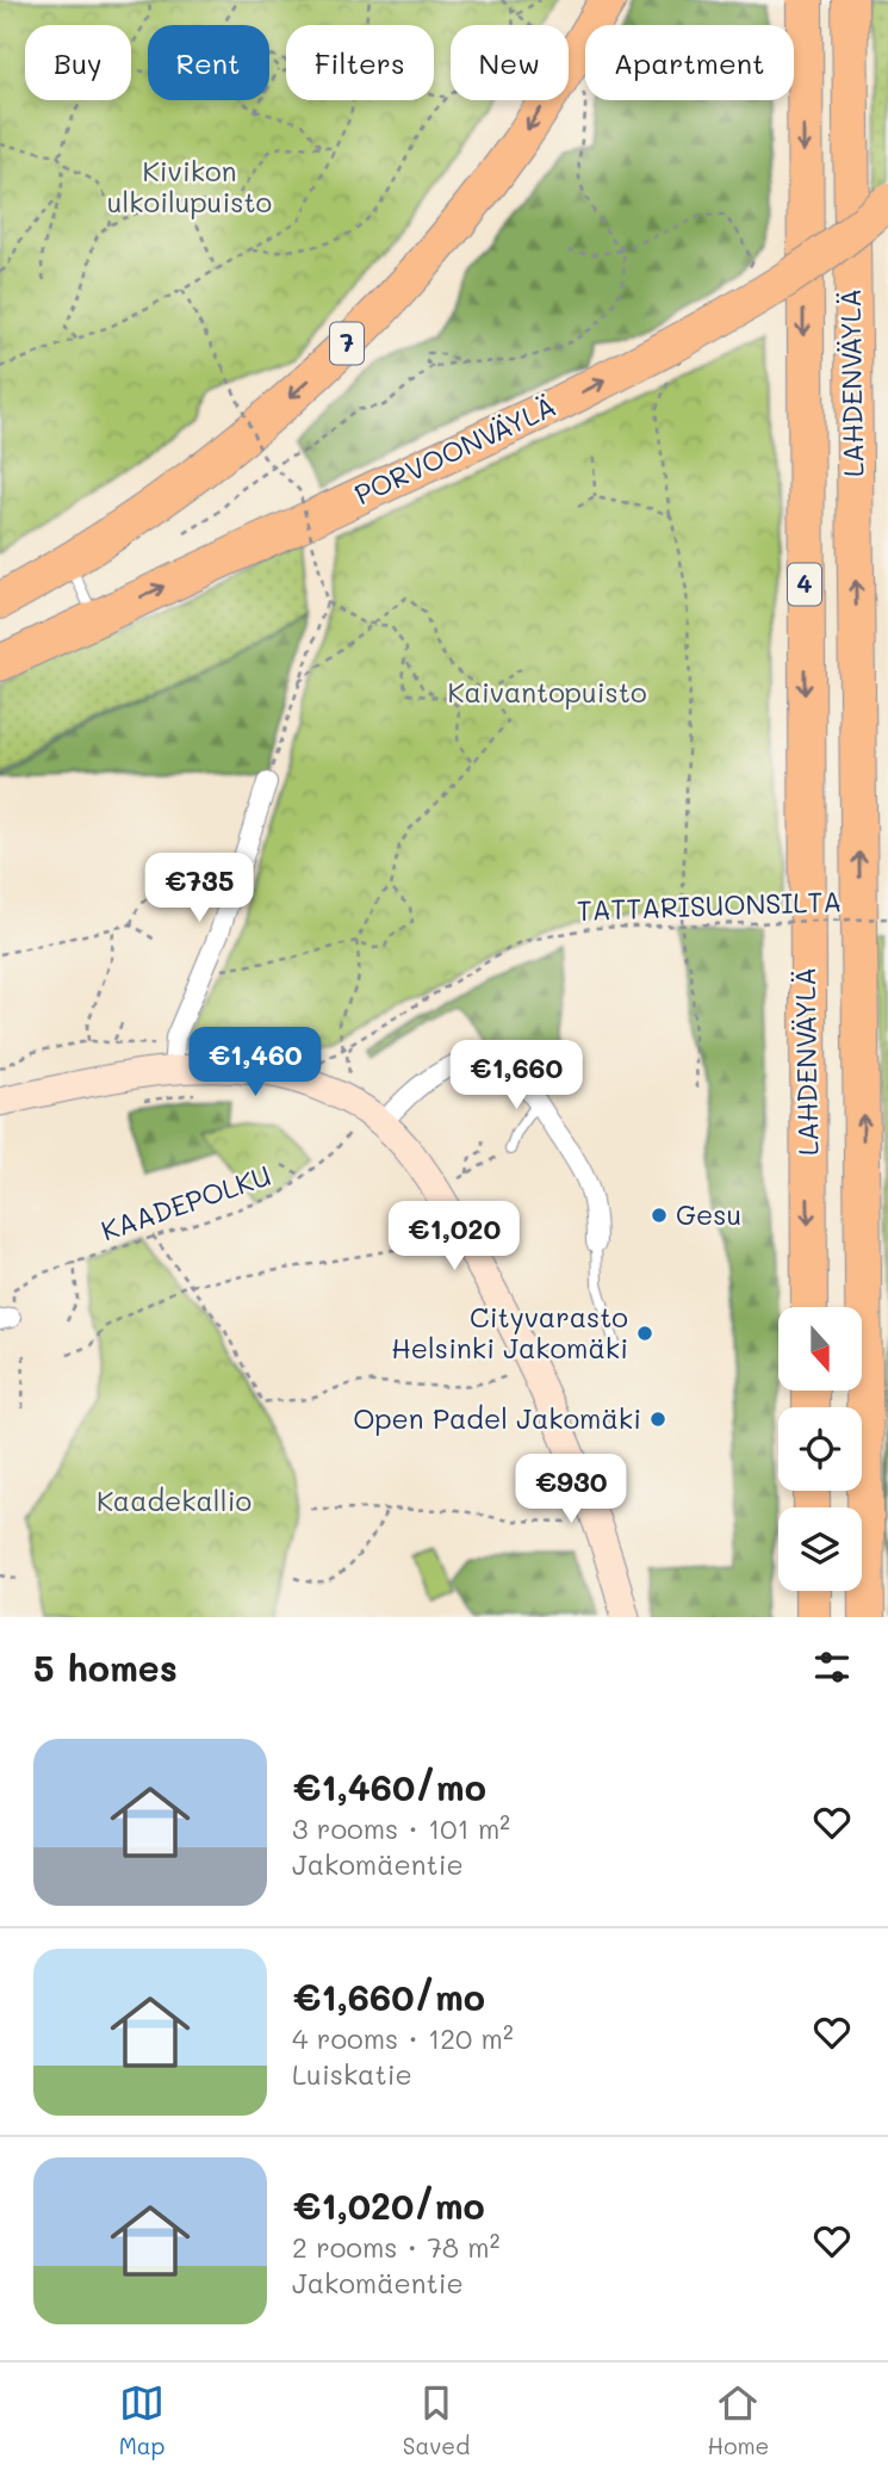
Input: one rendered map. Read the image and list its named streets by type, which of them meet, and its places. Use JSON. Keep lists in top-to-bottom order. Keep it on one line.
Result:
{"streets":{"highway":["7","LAHDENVÄYLÄ","PORVOONVÄYLÄ","4"],"path":["TATTARISUONSILTA","KAADEPOLKU"]},"parks":["Kivikon ulkoilupuisto","Kaivantopuisto","Kaadekallio"],"places":["Gesu","Cityvarasto Helsinki Jakomäki","Open Padel Jakomäki"],"north":"bottom","page":{"chip":["Buy","Rent","Filters","New","Apartment"],"price":["€735","€1,460","€1,660","€1,020","€930"],"heading":"5 homes","list":[{"name":"€1,460/mo","note":"3 rooms · 101 m² · Jakomäentie"},{"name":"€1,660/mo","note":"4 rooms · 120 m² · Luiskatie"},{"name":"€1,020/mo","note":"2 rooms · 78 m² · Jakomäentie"}],"tabs":["Map","Saved","Home"]}}
